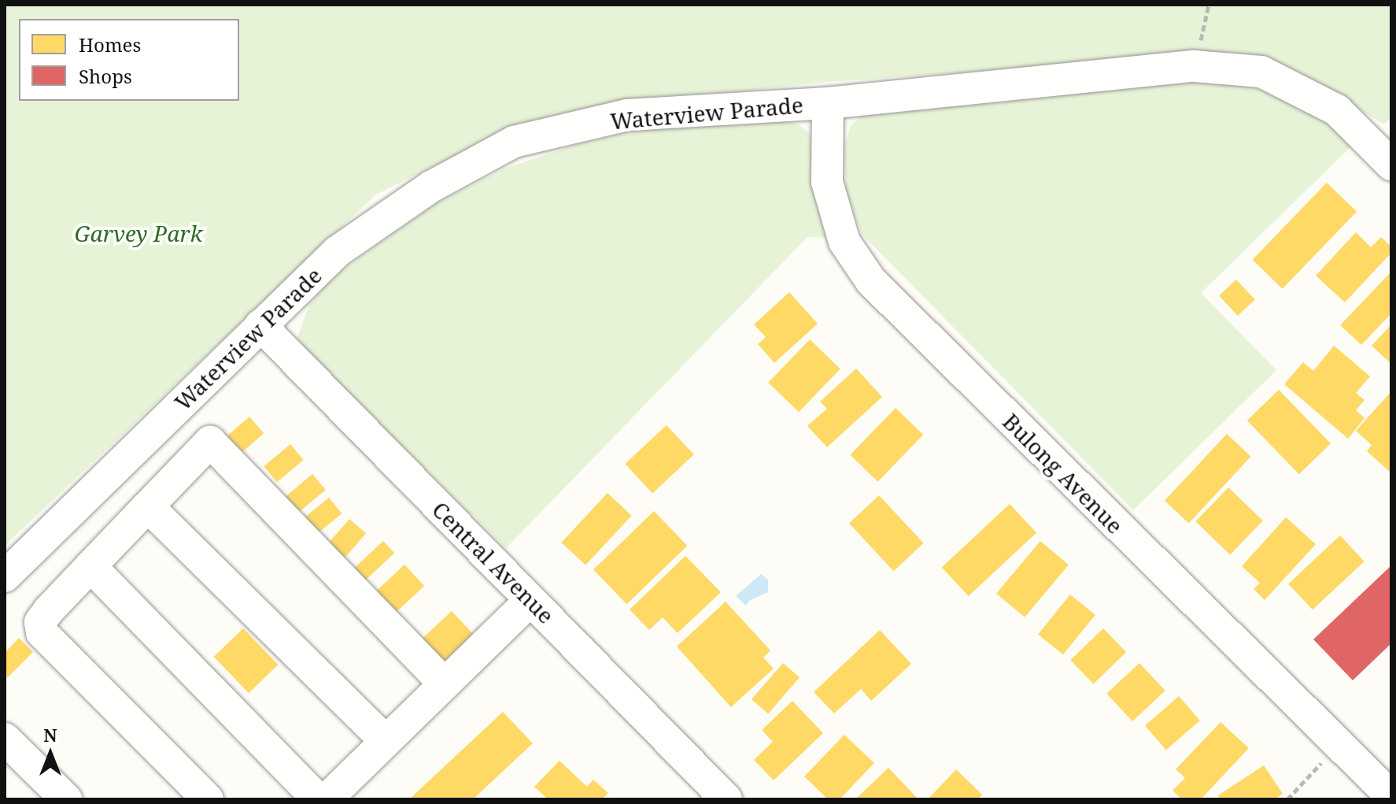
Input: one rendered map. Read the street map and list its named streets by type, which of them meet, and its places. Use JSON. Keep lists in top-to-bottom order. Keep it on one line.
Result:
{"streets":{"street":["Waterview Parade","Bulong Avenue","Central Avenue"]},"crossings":[["Waterview Parade","Bulong Avenue"],["Waterview Parade","Central Avenue"]],"parks":["Garvey Park"],"legend":["Homes","Shops"],"north":"top"}
